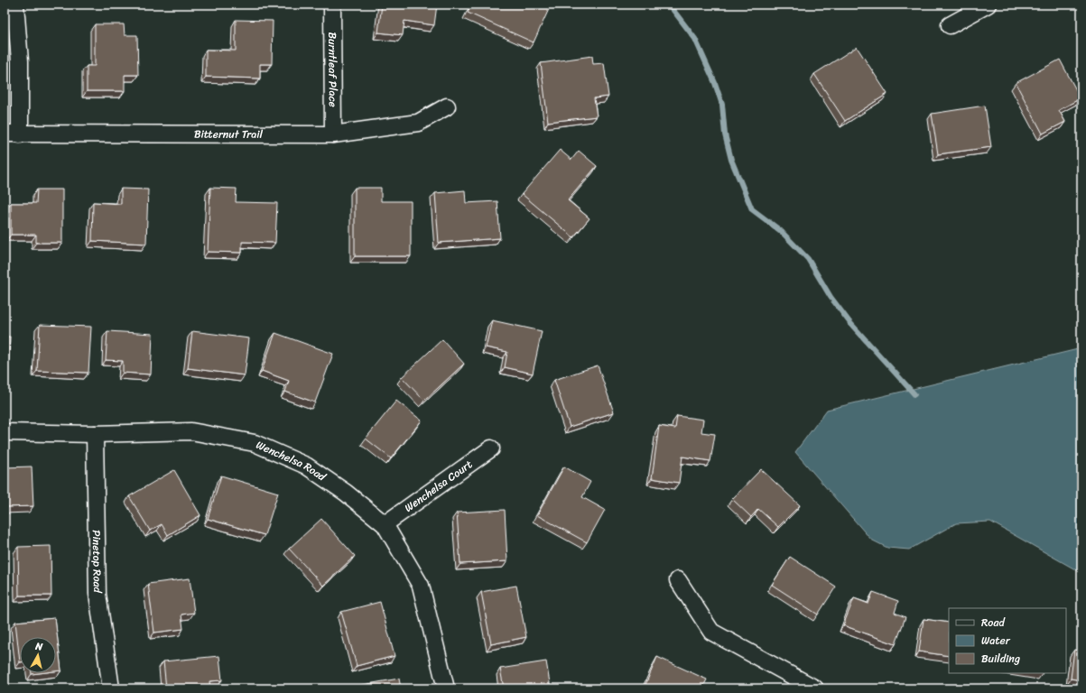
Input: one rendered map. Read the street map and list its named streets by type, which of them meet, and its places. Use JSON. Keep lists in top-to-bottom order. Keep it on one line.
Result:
{"streets":{"street":["Burntleaf Place","Bitternut Trail","Wenchelsa Road","Wenchelsa Court","Pinetop Road"]},"crossings":[["Burntleaf Place","Bitternut Trail"],["Wenchelsa Road","Wenchelsa Court"],["Wenchelsa Road","Pinetop Road"]],"legend":["Road","Water","Building"],"north":"top"}
